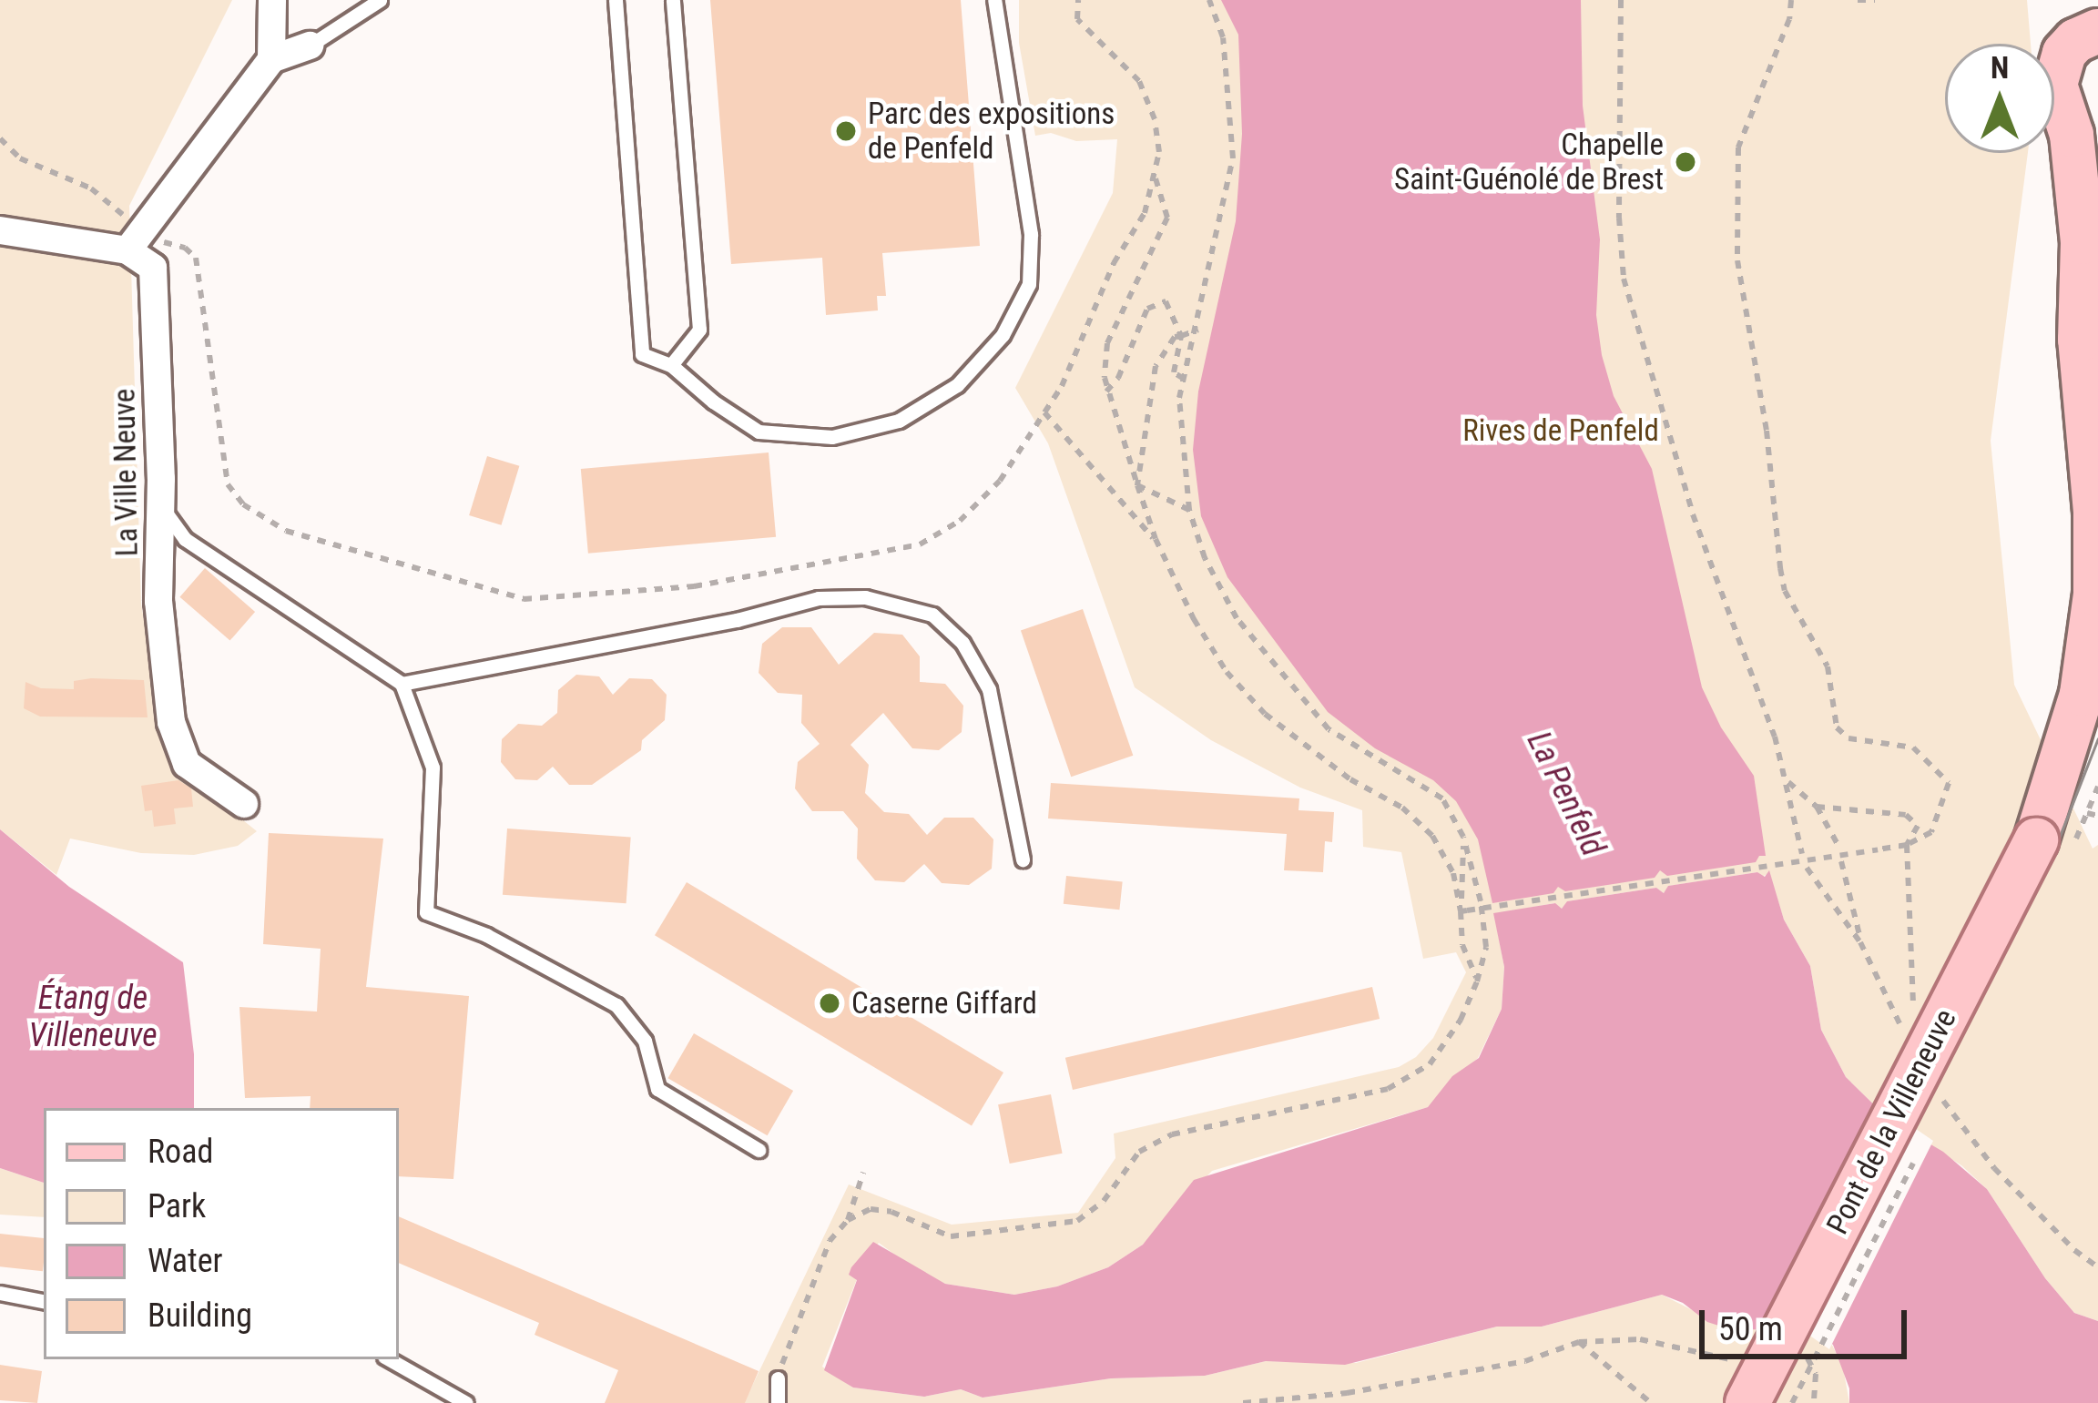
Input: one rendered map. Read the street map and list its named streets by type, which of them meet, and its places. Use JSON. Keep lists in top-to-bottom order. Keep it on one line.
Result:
{"streets":{"main road":["Pont de la Villeneuve"],"street":["La Ville Neuve"]},"water":["La Penfeld","Étang de Villeneuve"],"parks":["Rives de Penfeld"],"places":["Parc des expositions de Penfeld","Chapelle Saint-Guénolé de Brest","Caserne Giffard"],"legend":["Road","Park","Water","Building"],"scale_bar":"50 m","north":"top"}
